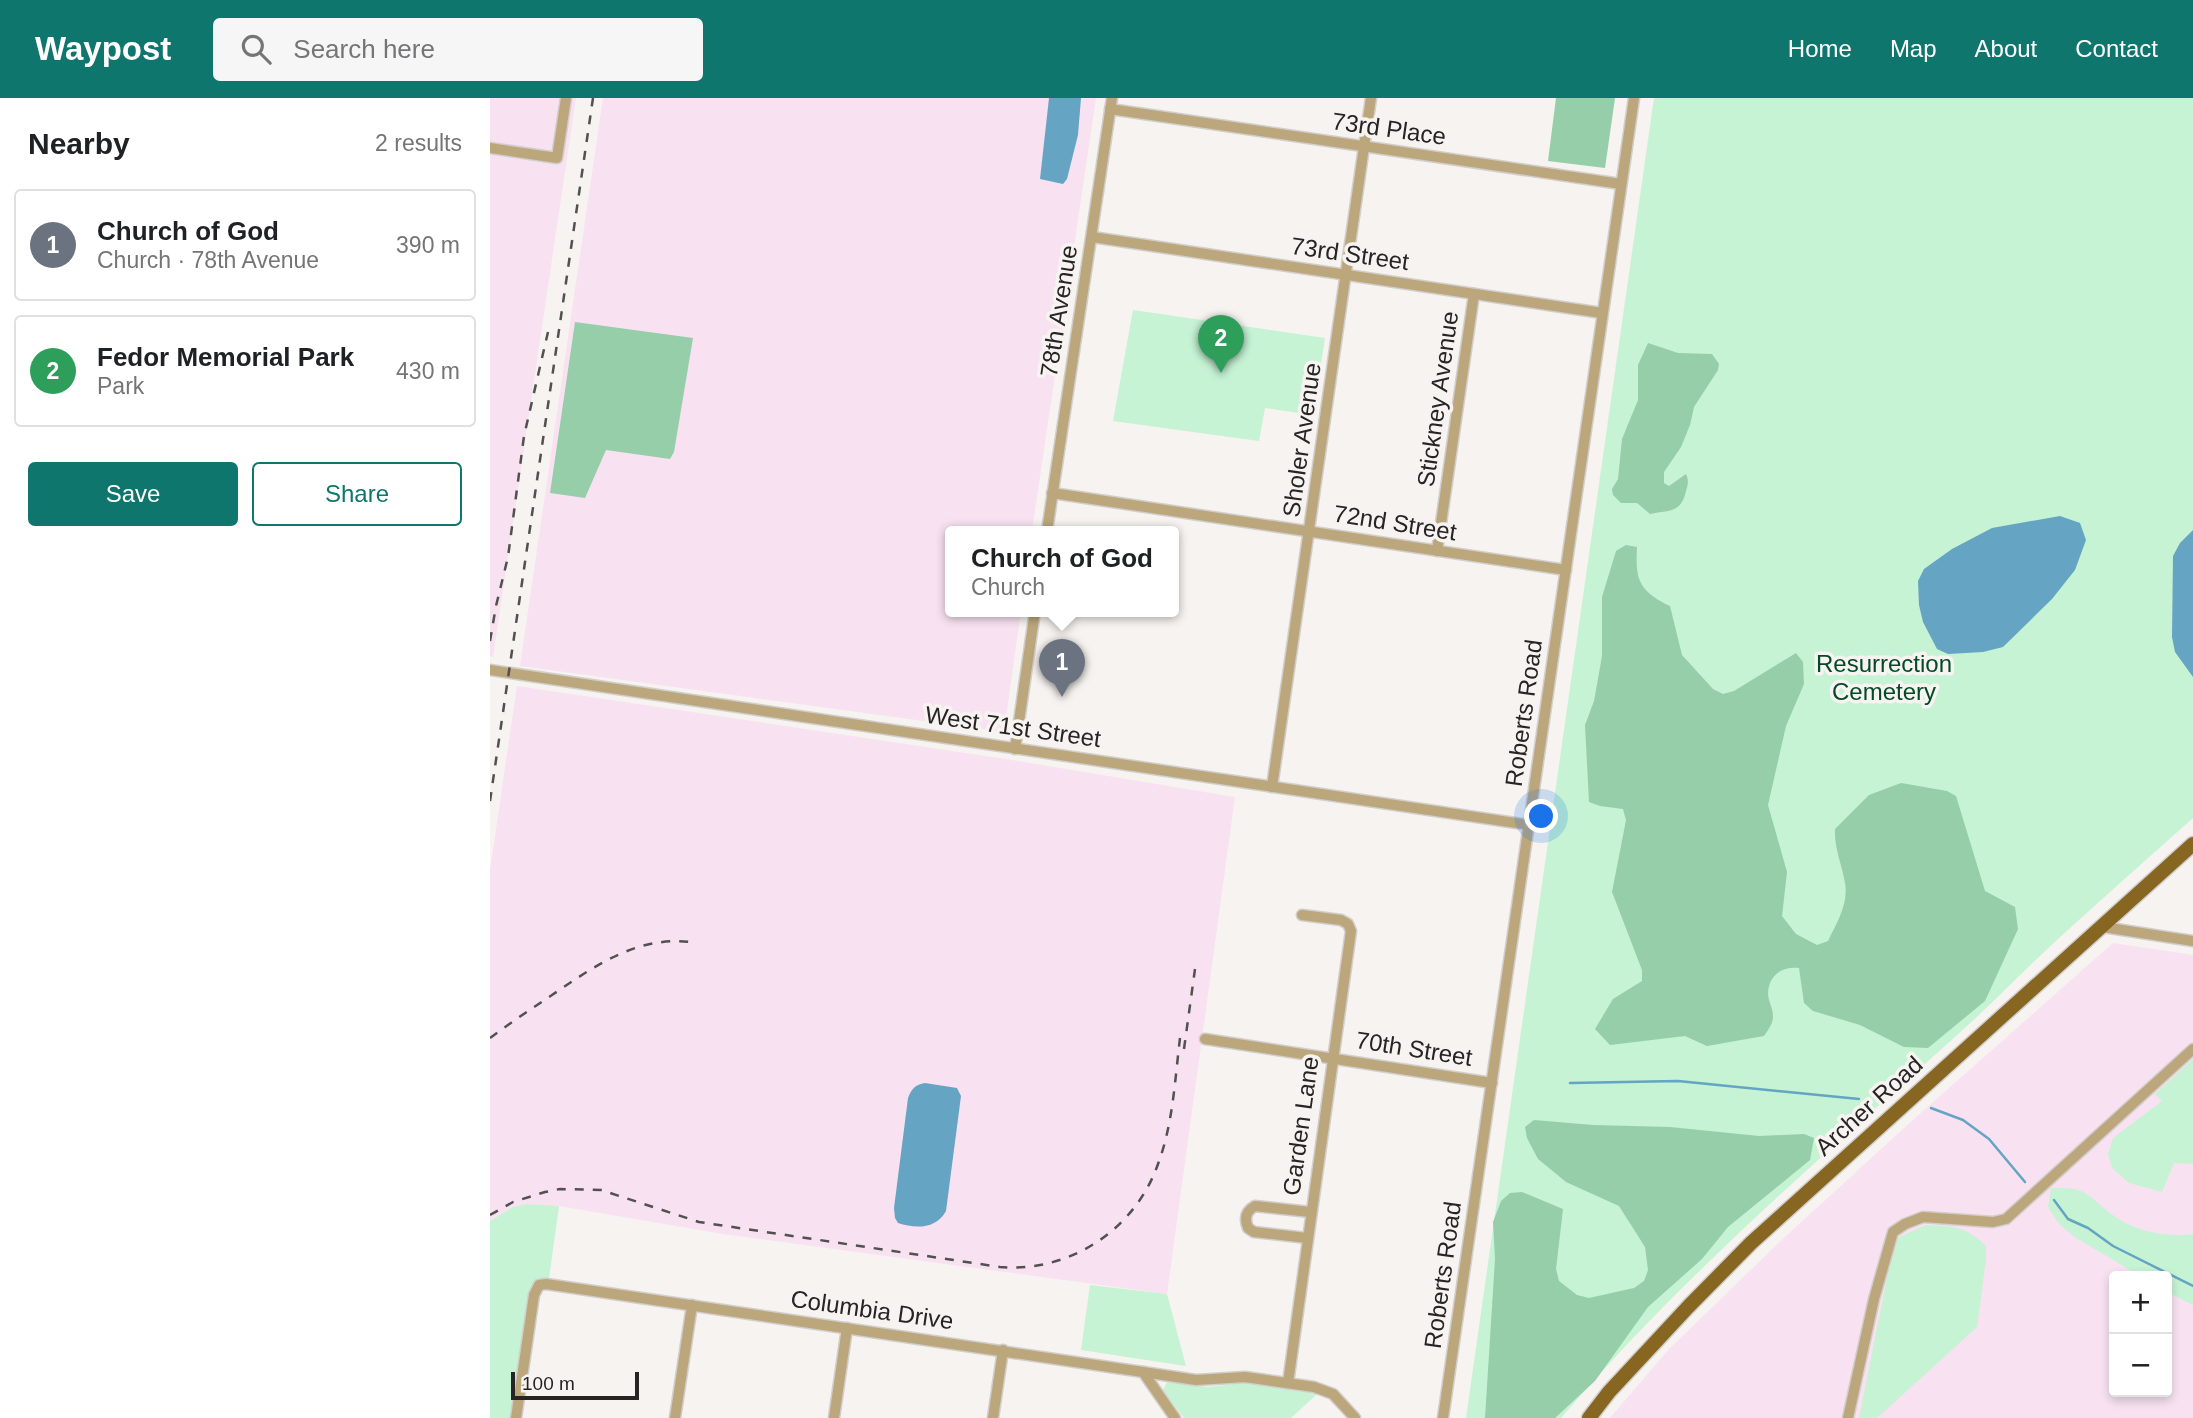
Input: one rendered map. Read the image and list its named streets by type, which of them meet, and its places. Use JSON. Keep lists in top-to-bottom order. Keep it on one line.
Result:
{"streets":{"main road":["Archer Road"],"street":["73rd Place","73rd Street","78th Avenue","Stickney Avenue","Sholer Avenue","72nd Street","Roberts Road","West 71st Street","70th Street","Garden Lane","Columbia Drive"]},"crossings":[["73rd Place","78th Avenue"],["73rd Place","Sholer Avenue"],["73rd Place","Roberts Road"],["73rd Street","78th Avenue"],["73rd Street","Stickney Avenue"],["73rd Street","Sholer Avenue"],["73rd Street","Roberts Road"],["78th Avenue","72nd Street"],["Stickney Avenue","72nd Street"],["Sholer Avenue","72nd Street"],["Sholer Avenue","West 71st Street"],["72nd Street","Roberts Road"],["Roberts Road","West 71st Street"],["Roberts Road","70th Street"],["70th Street","Garden Lane"]],"parks":["Resurrection Cemetery"],"scale_bar":"100 m","page":{"header":"Waypost","search":"Search here","nav":["Home","Map","About","Contact"],"heading":["Nearby","2 results"],"list":[{"mark":"1","name":"Church of God","note":"Church · 78th Avenue","value":"390 m"},{"mark":"2","name":"Fedor Memorial Park","note":"Park","value":"430 m"}],"pins":["2","1"],"buttons":["Save","Share"],"popup":["Church of God","Church"],"map_buttons":["+","−"],"scale":"100 m"}}
